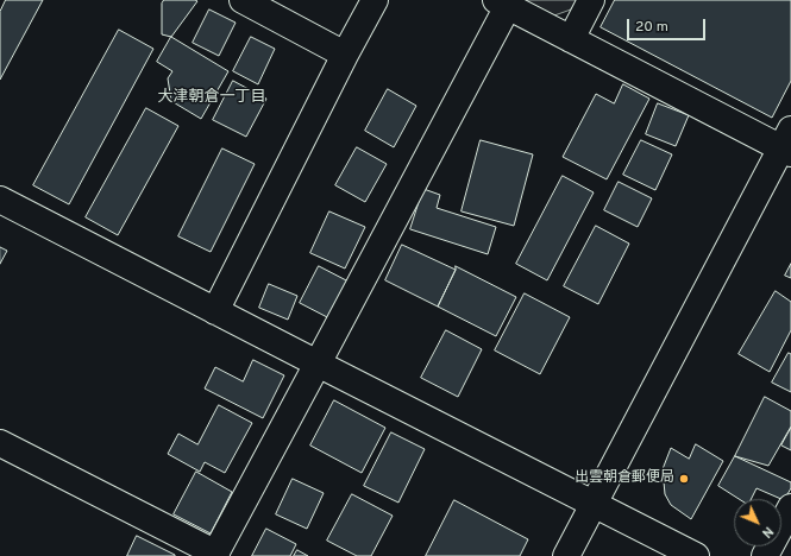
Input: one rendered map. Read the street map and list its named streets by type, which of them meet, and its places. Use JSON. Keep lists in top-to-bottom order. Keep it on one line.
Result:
{"districts":["大津朝倉一丁目"],"places":["出雲朝倉郵便局"],"scale_bar":"20 m","north":"bottom right"}
